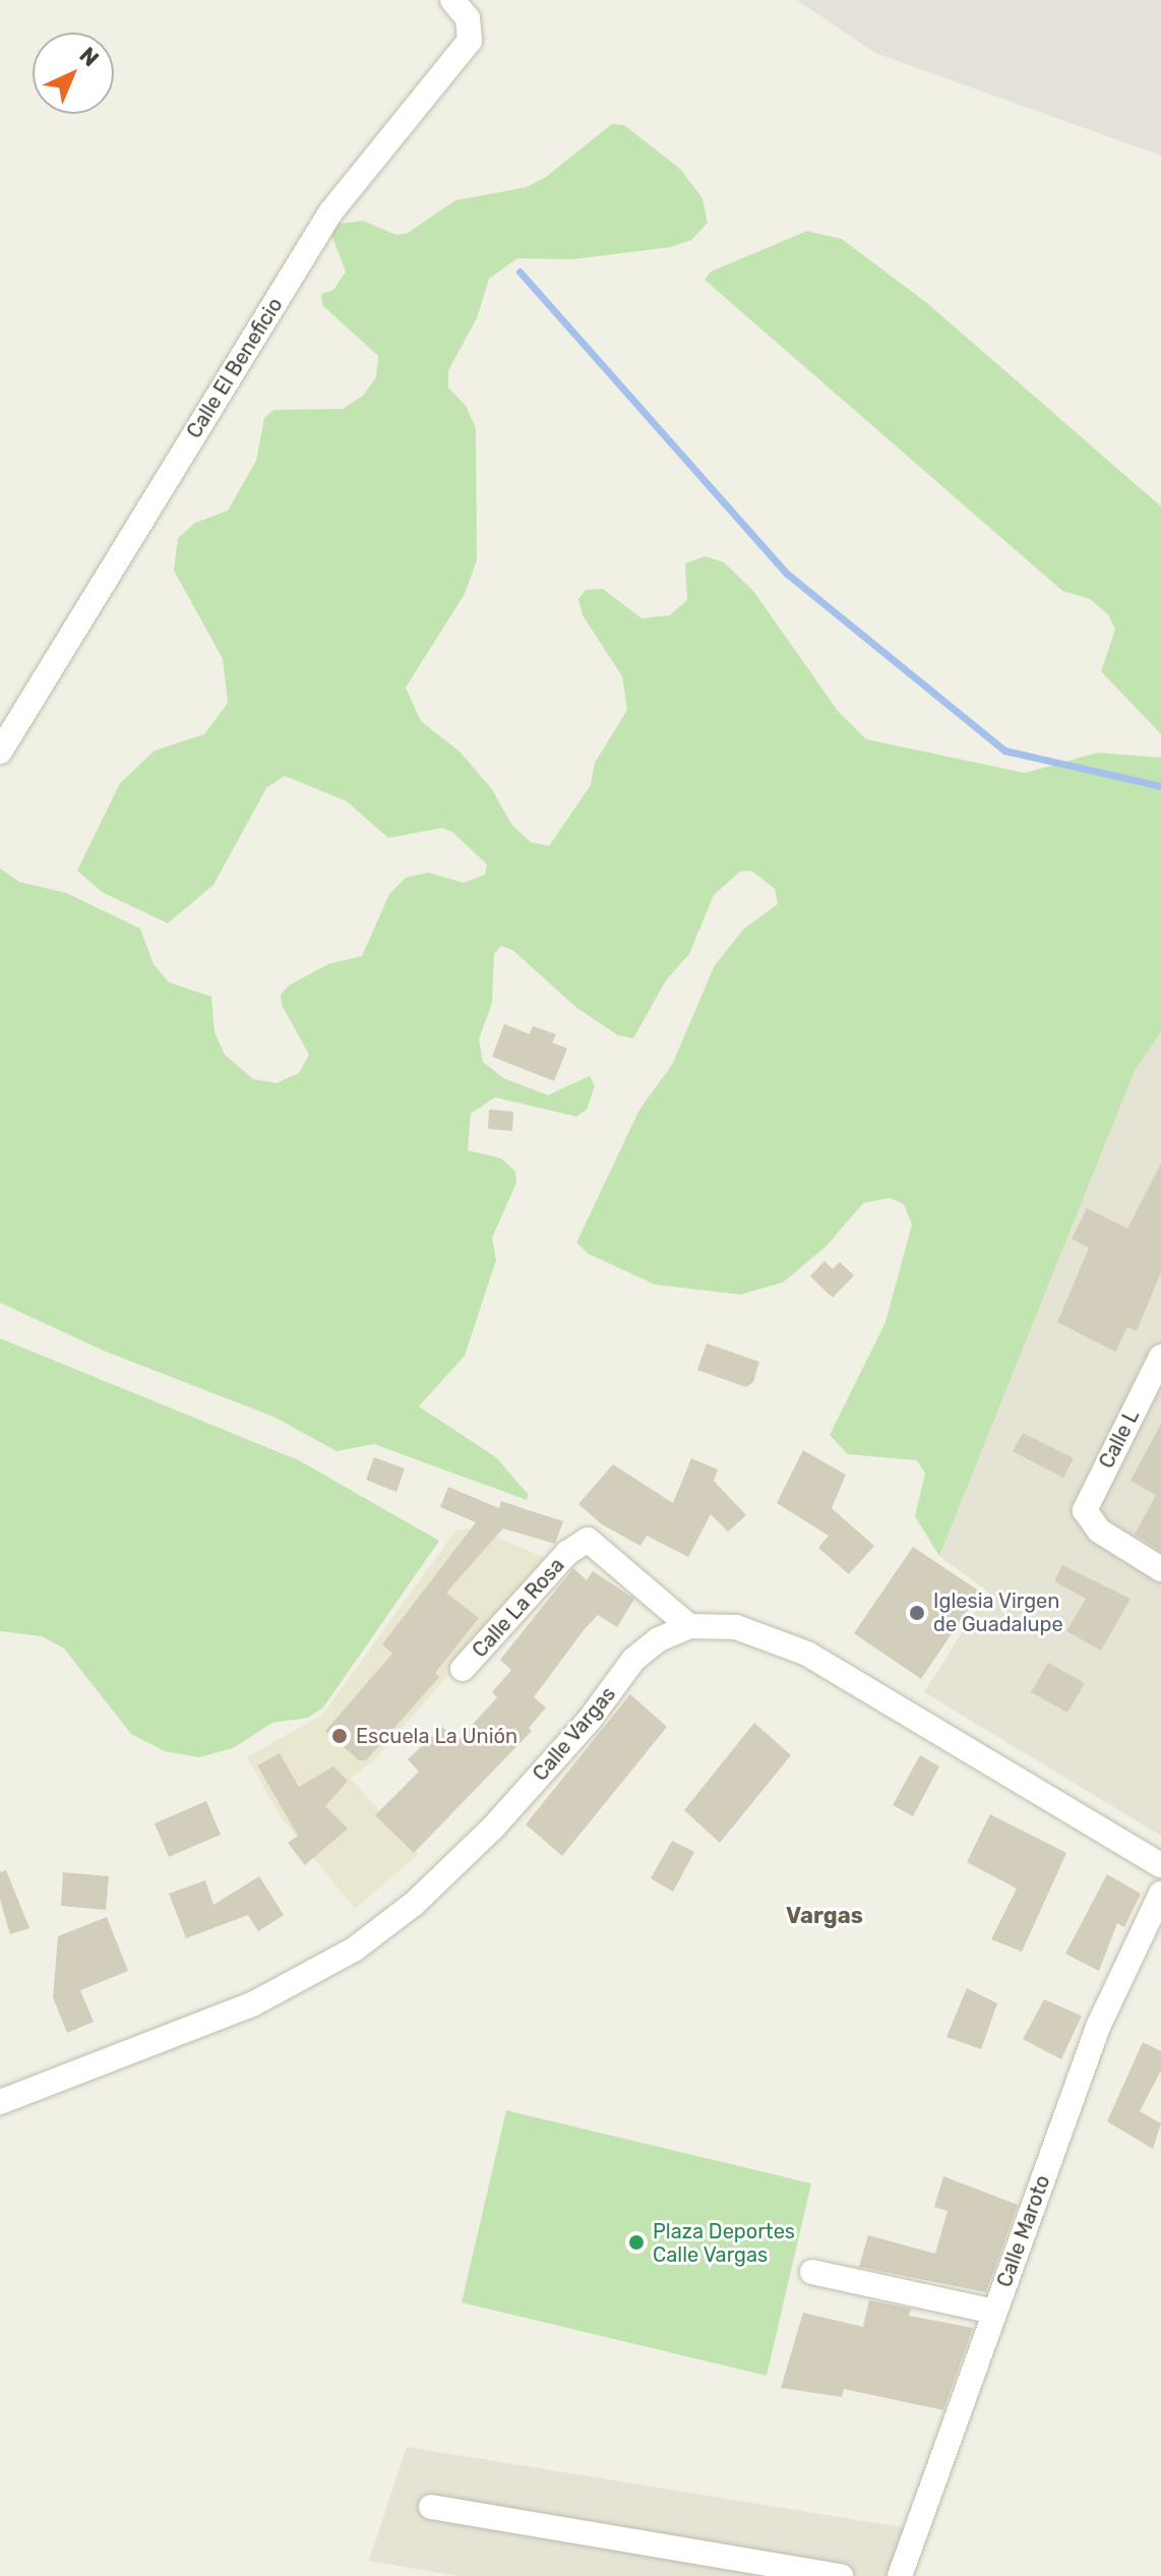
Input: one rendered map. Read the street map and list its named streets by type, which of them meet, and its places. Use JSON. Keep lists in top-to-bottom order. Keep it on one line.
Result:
{"streets":{"street":["Calle El Beneficio","Calle L","Calle La Rosa","Calle Vargas","Calle Maroto"]},"crossings":[["Calle La Rosa","Calle Vargas"]],"districts":["Vargas"],"places":["Iglesia Virgen de Guadalupe","Escuela La Unión","Plaza Deportes Calle Vargas"],"north":"top right"}
